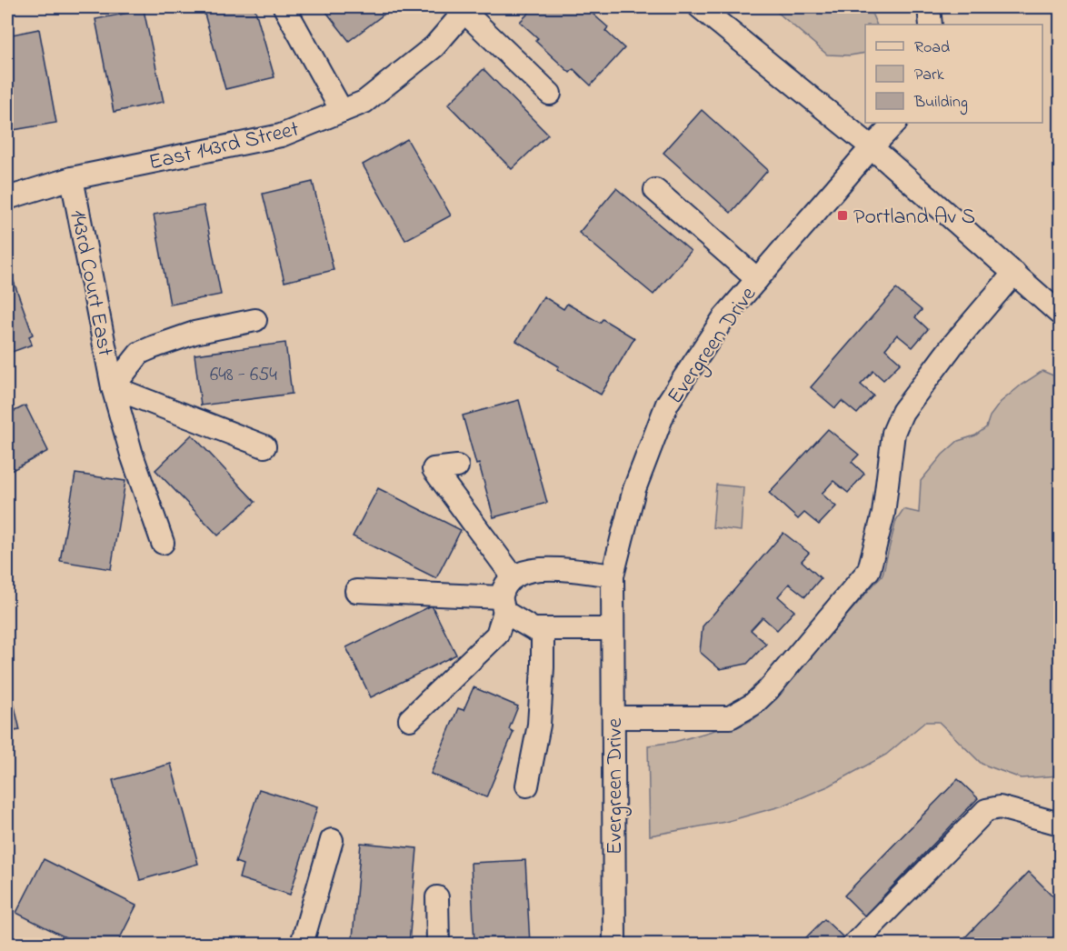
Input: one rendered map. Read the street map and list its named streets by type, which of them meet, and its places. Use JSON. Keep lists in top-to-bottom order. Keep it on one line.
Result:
{"streets":{"street":["East 143rd Street","143rd Court East","Evergreen Drive"]},"crossings":[["East 143rd Street","143rd Court East"]],"places":{"transit":["Portland Av S"]},"house_numbers":["648 - 654"],"legend":["Road","Park","Building"]}
